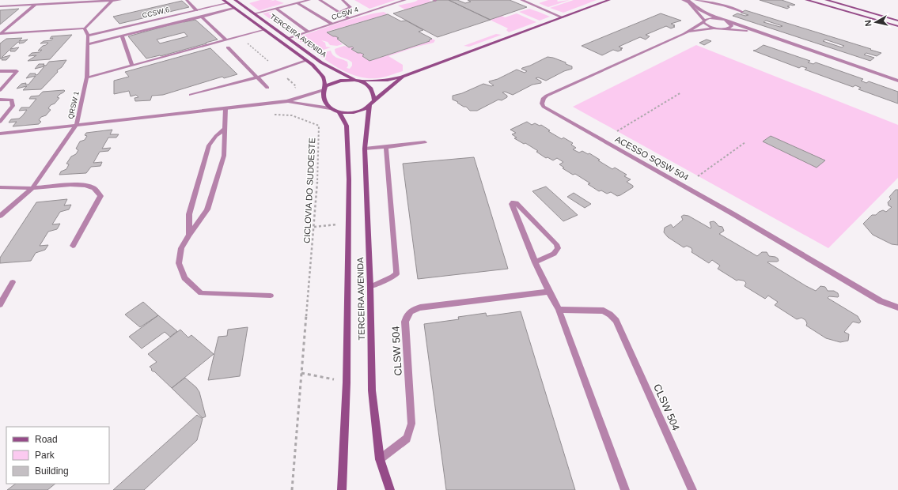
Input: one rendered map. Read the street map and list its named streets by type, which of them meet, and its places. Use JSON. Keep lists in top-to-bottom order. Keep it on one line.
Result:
{"streets":{"street":["CCSW 6","CCSW 4","TERCEIRA AVENIDA","QRSW 1","ACESSO SQSW 504","CLSW 504"],"path":["CICLOVIA DO SUDOESTE"]},"crossings":[["CCSW 6","TERCEIRA AVENIDA"],["CCSW 6","QRSW 1"],["CCSW 4","TERCEIRA AVENIDA"],["TERCEIRA AVENIDA","CLSW 504"]],"legend":["Road","Park","Building"],"north":"left"}
